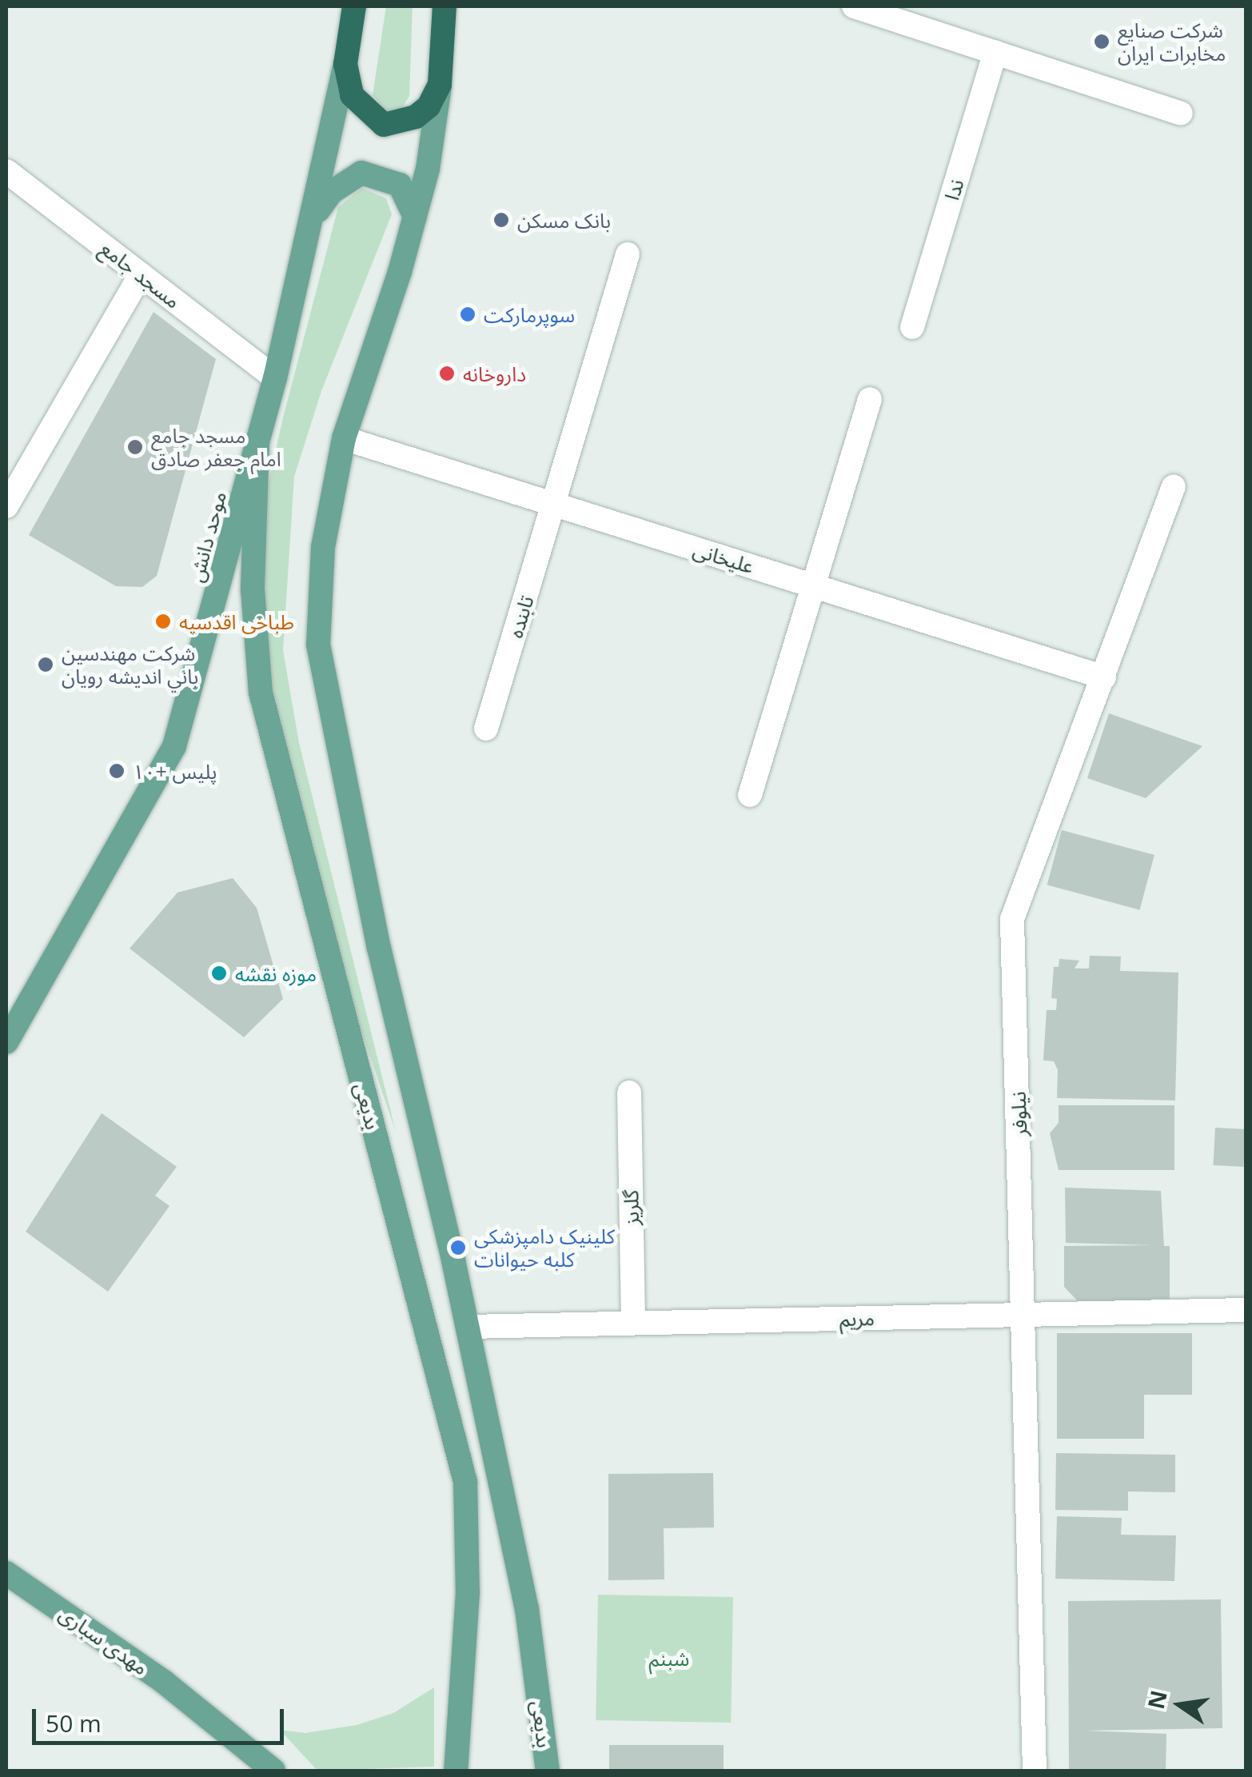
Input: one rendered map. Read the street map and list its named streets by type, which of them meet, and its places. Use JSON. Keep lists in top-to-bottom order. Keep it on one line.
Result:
{"streets":{"highway":["موحد دانش"],"main road":["بدیعی","مهدی سباری"],"street":["ندا","مسجد جامع","علیخانی","تابنده","نیلوفر","گلریز","مریم"]},"crossings":[["مسجد جامع","موحد دانش"],["موحد دانش","بدیعی"],["علیخانی","تابنده"],["علیخانی","بدیعی"],["علیخانی","نیلوفر"],["بدیعی","مریم"],["نیلوفر","مریم"],["گلریز","مریم"]],"parks":["شبنم"],"places":["شرکت صنایع مخابرات ایران","بانک مسکن","سوپرمارکت","داروخانه","مسجد جامع امام جعفر صادق","طباخى اقدسيه","شركت مهندسين باني انديشه رويان","پلیس +۱۰","موزه نقشه","کلینیک دامپزشکی کلبه حیوانات"],"scale_bar":"50 m","north":"left"}
